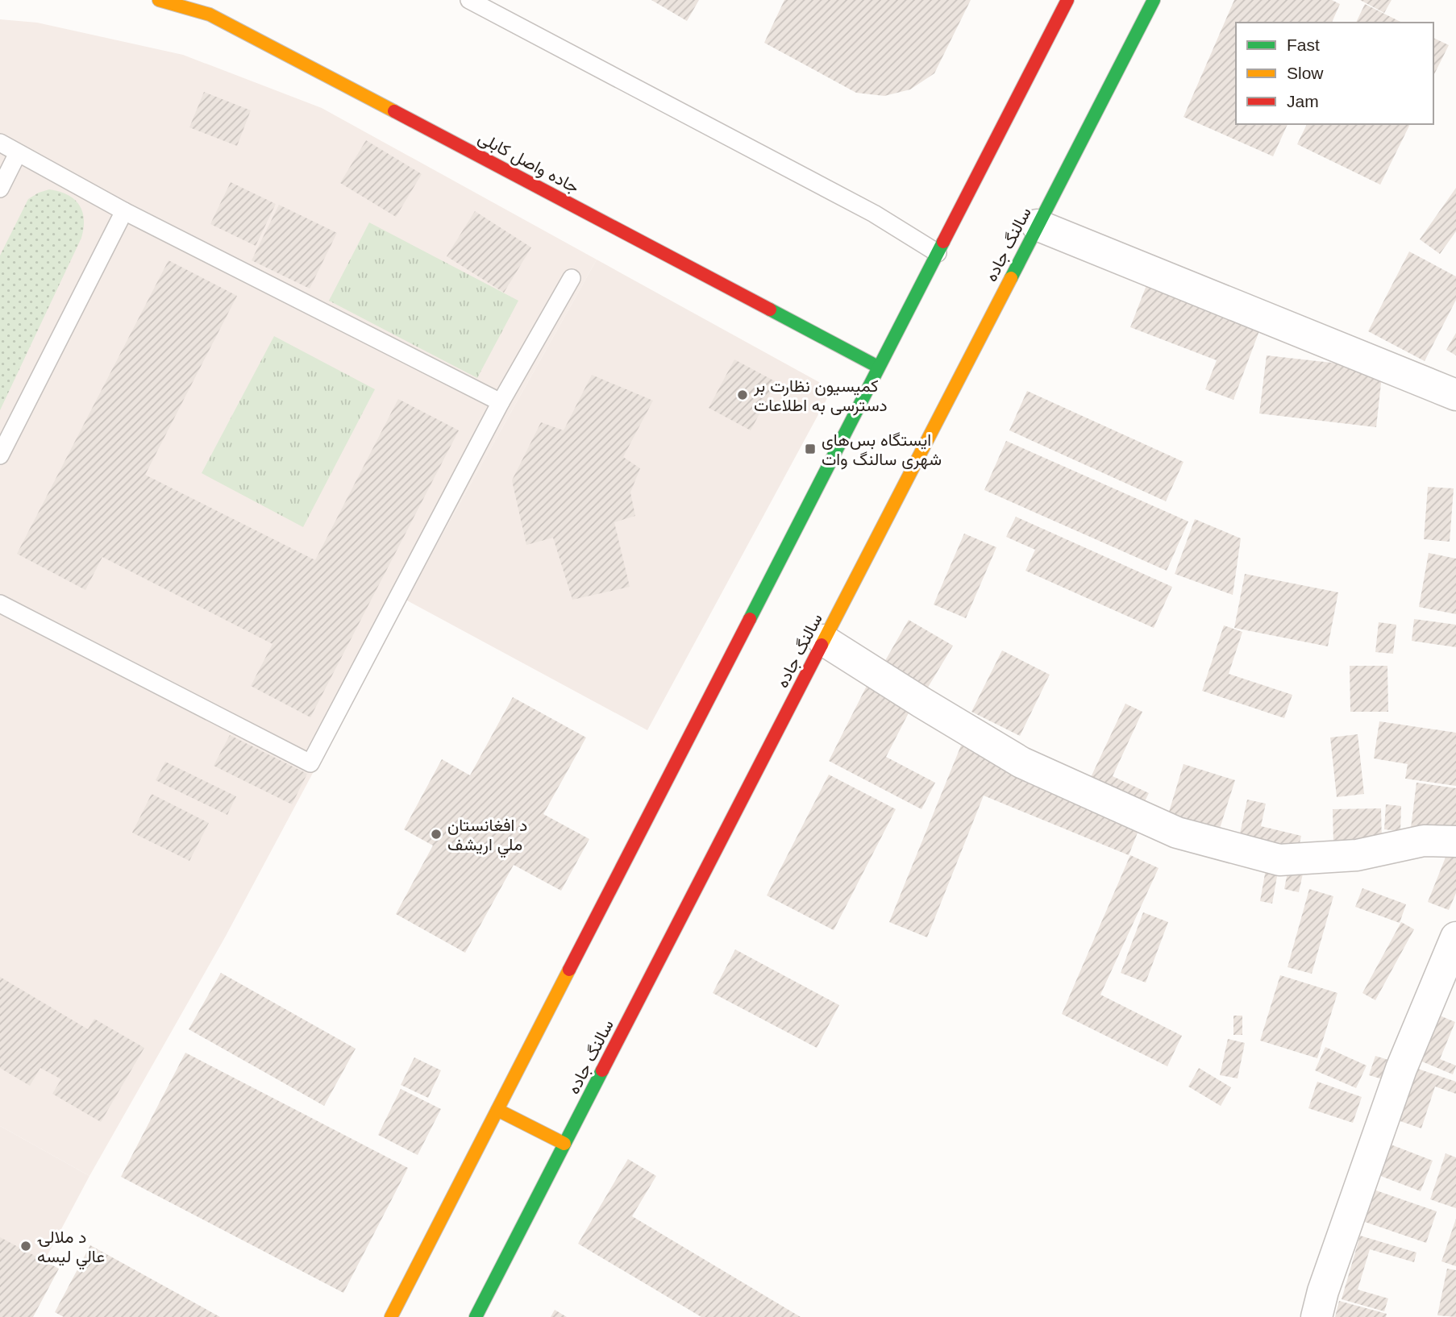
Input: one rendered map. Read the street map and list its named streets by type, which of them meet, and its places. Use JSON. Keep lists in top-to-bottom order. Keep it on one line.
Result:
{"streets":{"main road":["جاده واصل کابلی","سالنگ جاده"]},"places":{"other":["کمیسیون نظارت بر دسترسی به اطلاعات","د افغانستان ملي اریشف","د ملالۍ عالي لیسه"],"transit":["ایستگاه بس‌های شهری سالنگ وات"]},"legend":["Fast","Slow","Jam"]}
